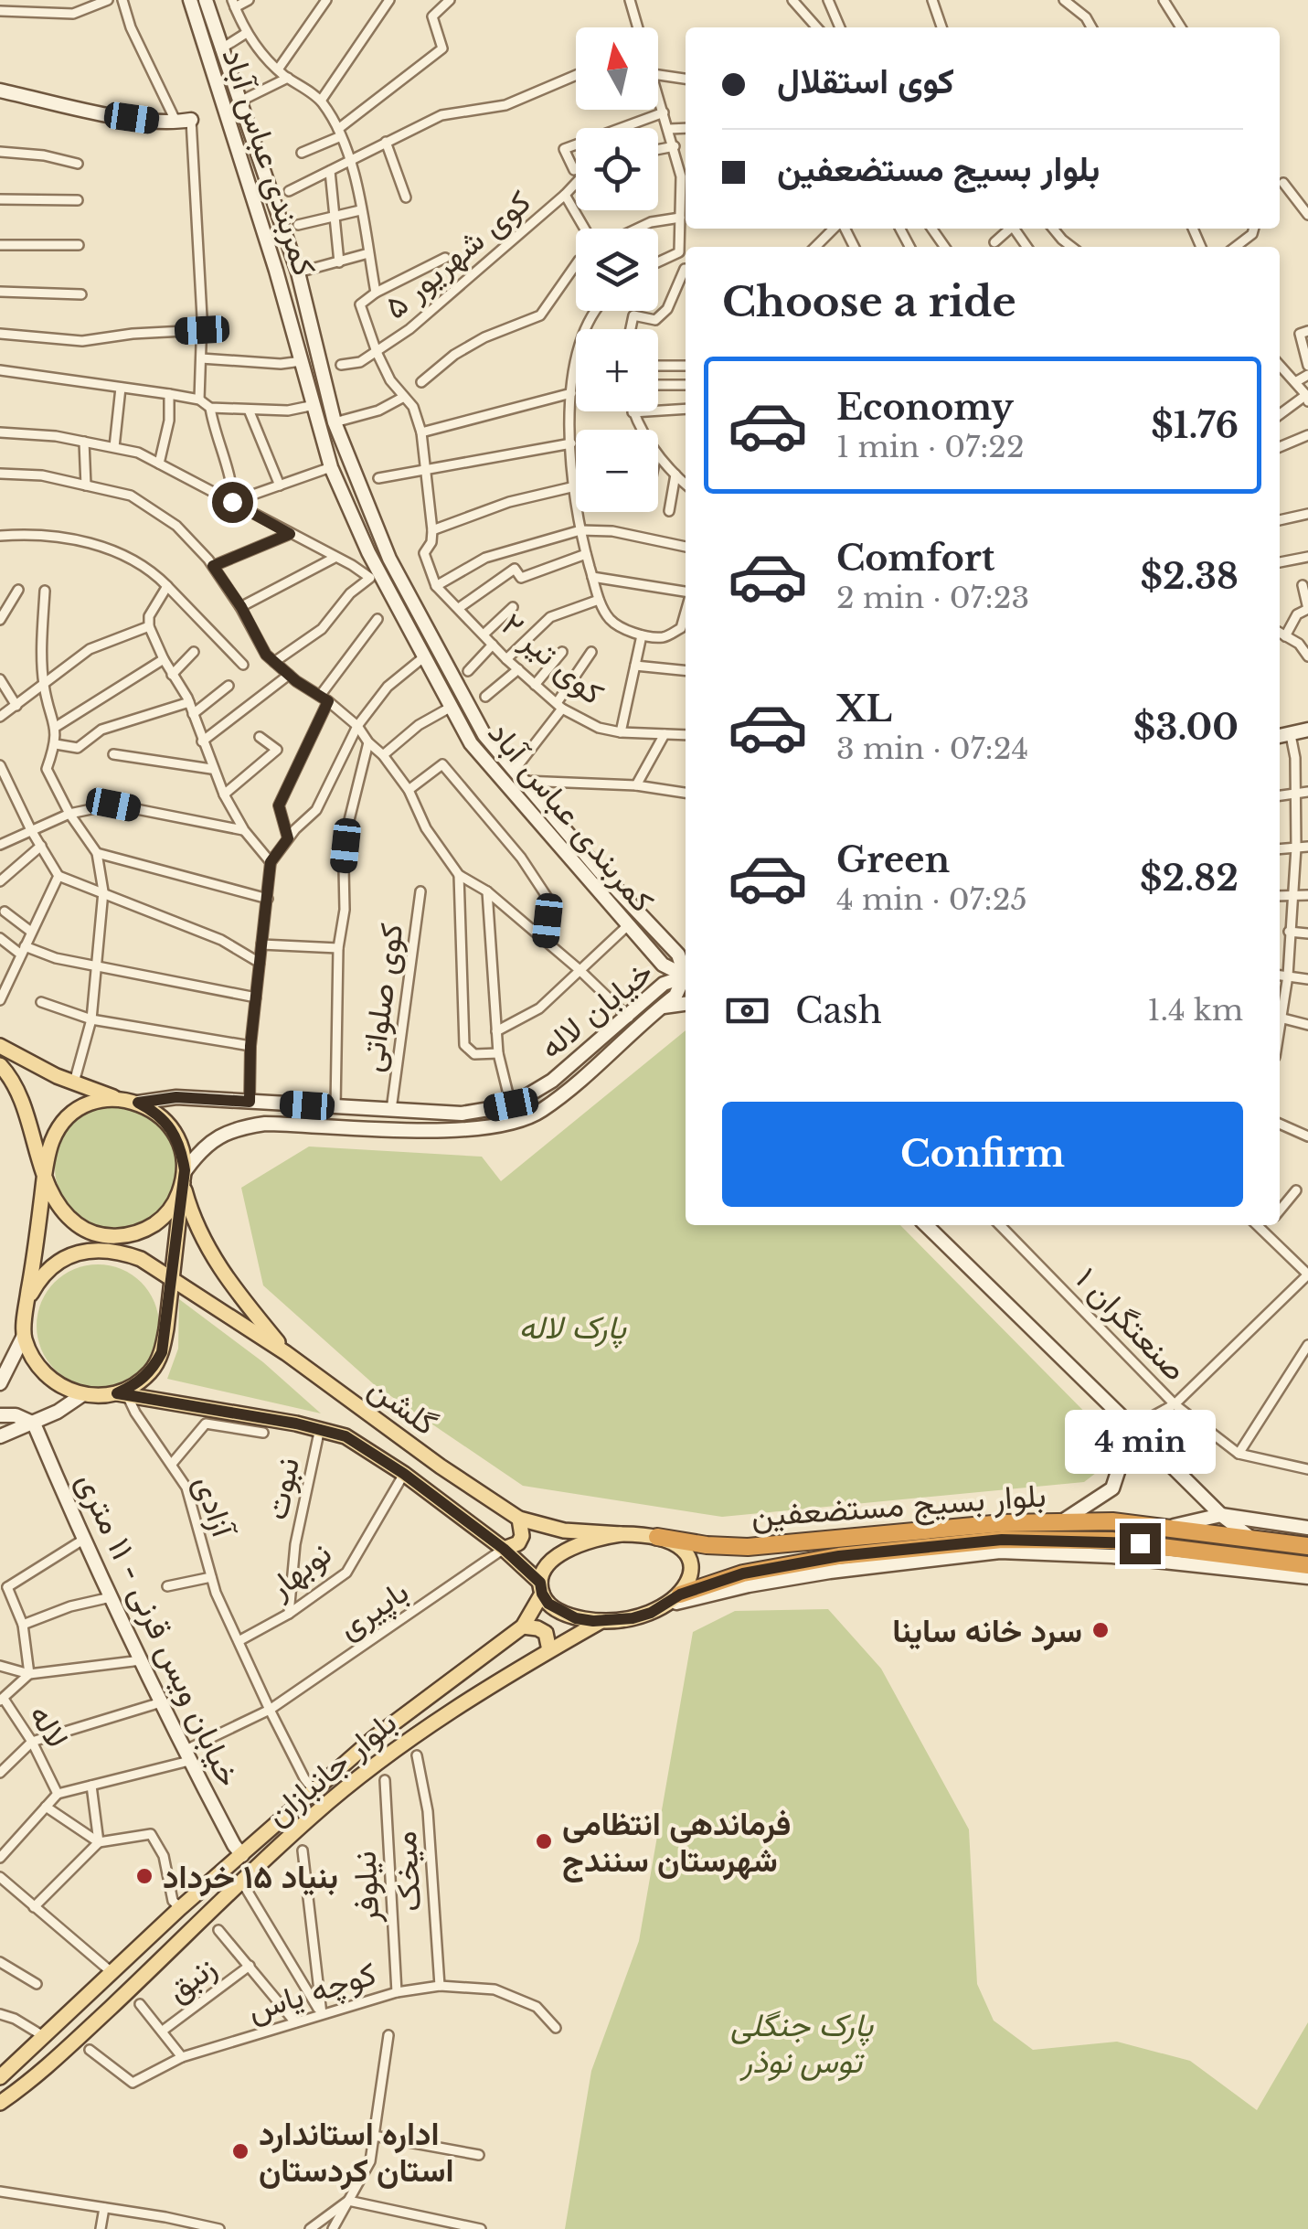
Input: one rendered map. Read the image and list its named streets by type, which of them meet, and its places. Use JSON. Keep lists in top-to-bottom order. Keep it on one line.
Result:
{"streets":{"highway":["بلوار بسیج مستضعفین"],"main road":["کمربندی عباس آباد","خیابان لاله","گلشن","خیابان ویس قرنی - ۱۱ متری","بلوار جانبازان"],"street":["کوی شهریور ۵","کوی تیر ۲","کوی صلواتی","۱ صنعتگران","نبوت","آزادی","نوبهار","باپیری","لاله","میخک","نیلوفر","زنبق","کوچه یاس"]},"crossings":[["کوی صلواتی","خیابان لاله"],["گلشن","نبوت"],["گلشن","بلوار بسیج مستضعفین"],["گلشن","آزادی"],["گلشن","نوبهار"],["گلشن","باپیری"],["گلشن","بلوار جانبازان"],["نبوت","نوبهار"],["بلوار بسیج مستضعفین","بلوار جانبازان"],["آزادی","نوبهار"],["آزادی","باپیری"],["آزادی","بلوار جانبازان"],["باپیری","خیابان ویس قرنی - ۱۱ متری"],["باپیری","لاله"],["خیابان ویس قرنی - ۱۱ متری","بلوار جانبازان"],["میخک","کوچه یاس"],["نیلوفر","کوچه یاس"]],"parks":["پارک لاله","پارک جنگلی توس نوذر"],"places":["سرد خانه ساینا","فرماندهی انتظامی شهرستان سنندج","بنیاد ۱۵ خرداد","اداره استاندارد استان کردستان"],"north":"top","page":{"map_buttons":["+","−"],"banner":["کوی استقلال","بلوار بسیج مستضعفین"],"heading":"Choose a ride","list":[{"name":"Economy","note":"1 min · 07:22","value":"$1.76"},{"name":"Comfort","note":"2 min · 07:23","value":"$2.38"},{"name":"XL","note":"3 min · 07:24","value":"$3.00"},{"name":"Green","note":"4 min · 07:25","value":"$2.82"}],"pay":["Cash","1.4 km"],"buttons":"Confirm","bubble":"4 min"}}
